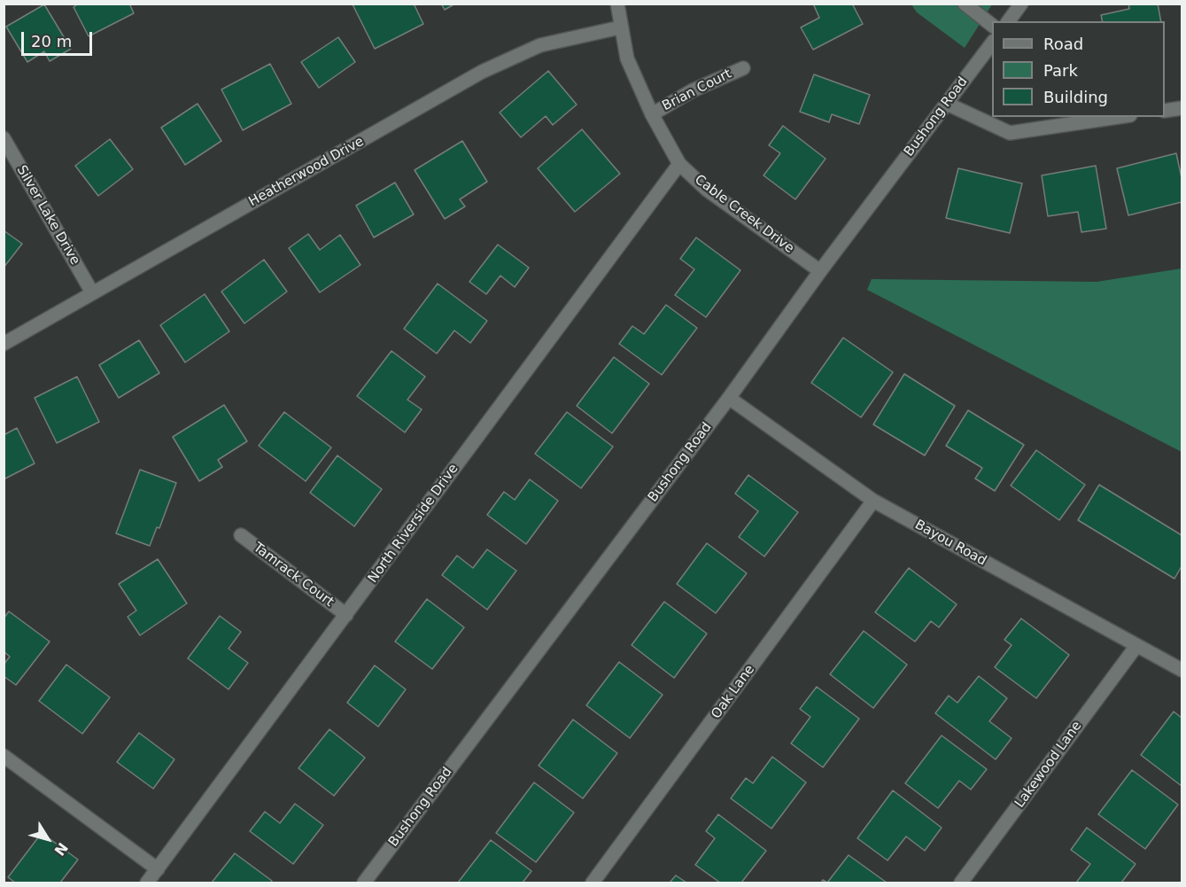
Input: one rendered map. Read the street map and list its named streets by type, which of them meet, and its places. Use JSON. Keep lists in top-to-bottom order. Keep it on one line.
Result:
{"streets":{"street":["Brian Court","Bushong Road","Heatherwood Drive","Cable Creek Drive","Silver Lake Drive","North Riverside Drive","Bayou Road","Tamrack Court","Oak Lane","Lakewood Lane"]},"crossings":[["Brian Court","Cable Creek Drive"],["Bushong Road","Cable Creek Drive"],["Bushong Road","Bayou Road"],["Heatherwood Drive","Cable Creek Drive"],["Heatherwood Drive","Silver Lake Drive"],["Cable Creek Drive","North Riverside Drive"],["North Riverside Drive","Tamrack Court"],["Bayou Road","Oak Lane"],["Bayou Road","Lakewood Lane"]],"legend":["Road","Park","Building"],"scale_bar":"20 m","north":"bottom right"}
